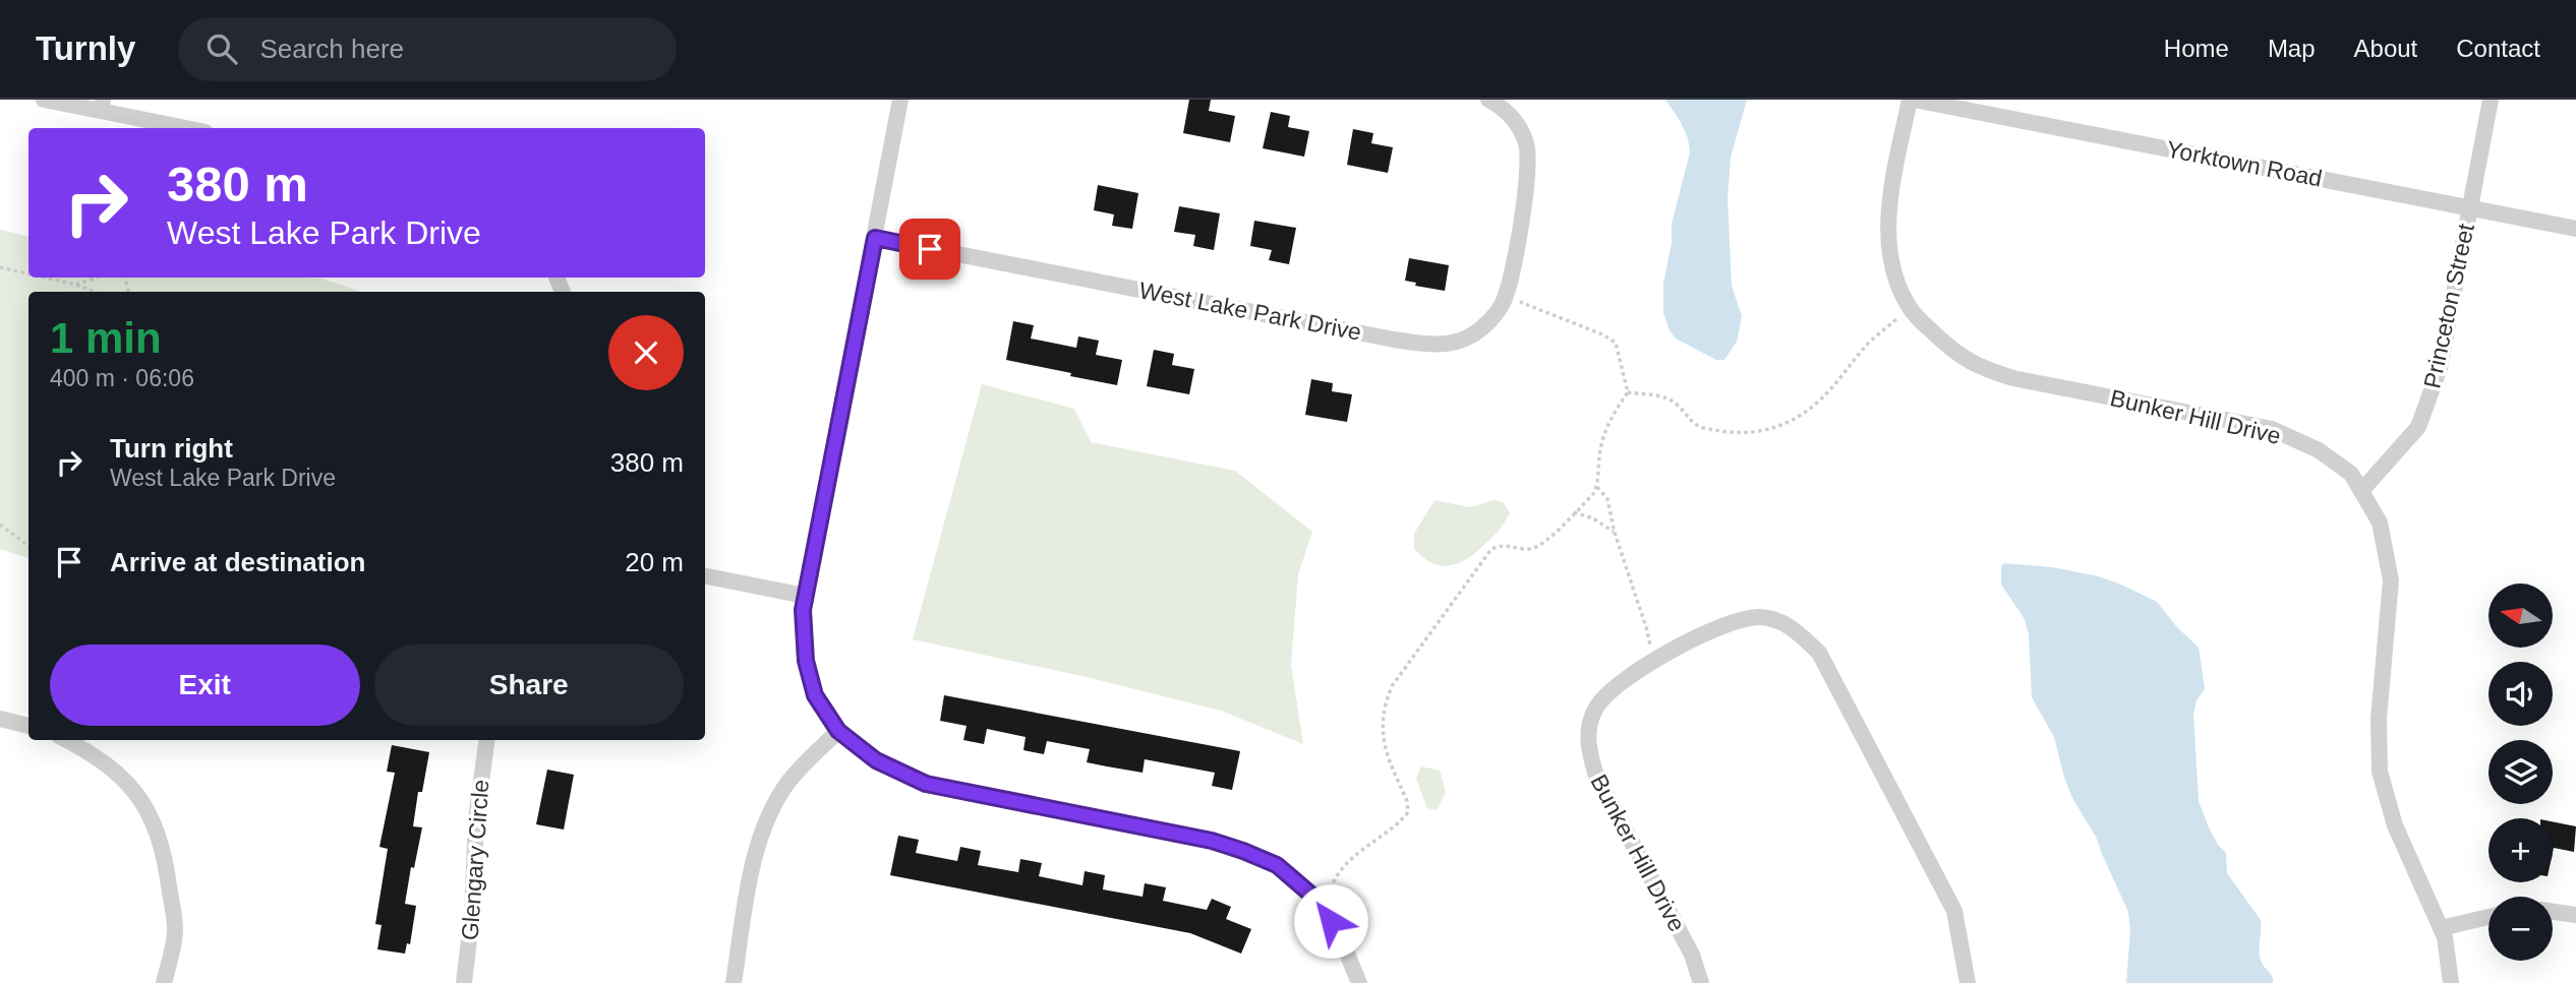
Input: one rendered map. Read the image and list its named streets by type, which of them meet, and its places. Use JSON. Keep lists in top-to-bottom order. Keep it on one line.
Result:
{"streets":{"street":["Yorktown Road","Princeton Street","West Lake Park Drive","Bunker Hill Drive","Glengary Circle"]},"crossings":[["Yorktown Road","Princeton Street"],["Yorktown Road","Bunker Hill Drive"],["Princeton Street","Bunker Hill Drive"]],"north":"left","page":{"header":"Turnly","search":"Search here","nav":["Home","Map","About","Contact"],"turn":["380 m","West Lake Park Drive"],"heading":["1 min","400 m · 06:06"],"list":[{"name":"Turn right","note":"West Lake Park Drive","value":"380 m"},{"name":"Arrive at destination","value":"20 m"}],"map_buttons":["+","−"],"buttons":["Exit","Share"]}}
